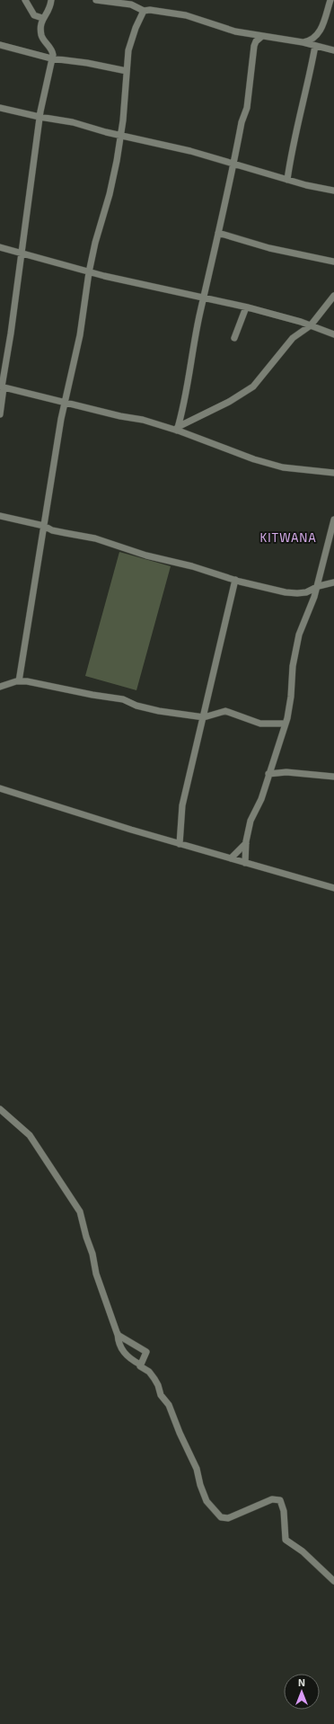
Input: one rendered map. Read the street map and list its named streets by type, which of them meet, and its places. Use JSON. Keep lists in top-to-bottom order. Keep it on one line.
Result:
{"districts":["KITWANA"],"north":"top"}
